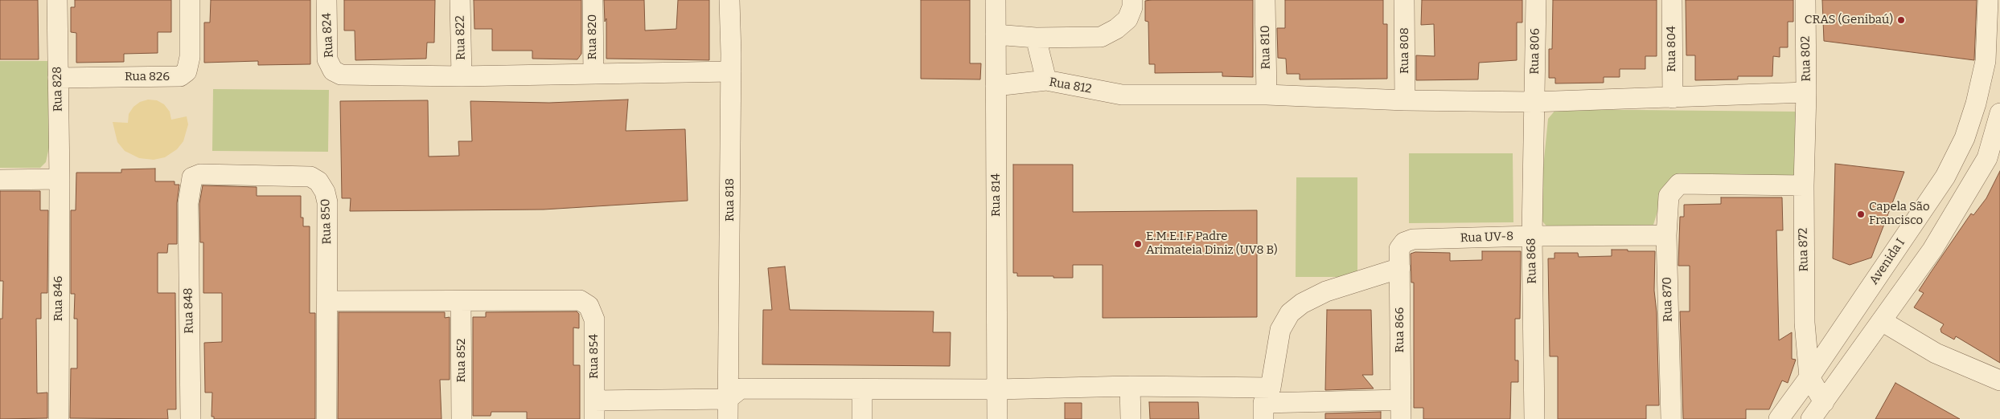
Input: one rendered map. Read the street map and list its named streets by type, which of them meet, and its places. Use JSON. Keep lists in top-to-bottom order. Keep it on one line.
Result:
{"streets":{"street":["Rua 824","Rua 820","Rua 822","Rua 810","Rua 804","Rua 808","Rua 806","Rua 802","Rua 826","Rua 812","Rua 828","Rua 814","Rua 818","Rua 850","Rua UV-8","Rua 872","Rua 868","Avenida I","Rua 846","Rua 870","Rua 848","Rua 866","Rua 854","Rua 852"]},"crossings":[["Rua 824","Rua 820"],["Rua 824","Rua 822"],["Rua 824","Rua 818"],["Rua 810","Rua 812"],["Rua 804","Rua 812"],["Rua 808","Rua 812"],["Rua 806","Rua 812"],["Rua 806","Rua 868"],["Rua 802","Rua 812"],["Rua 802","Rua 872"],["Rua 826","Rua 828"],["Rua 812","Rua 814"],["Rua 812","Rua 872"],["Rua 812","Rua 868"],["Rua 828","Rua 846"],["Rua 850","Rua 848"],["Rua UV-8","Rua 868"],["Rua UV-8","Rua 870"],["Rua UV-8","Rua 866"],["Rua 872","Avenida I"],["Rua 872","Rua 870"],["Rua 854","Rua 852"]],"places":["CRAS (Genibaú)","Capela São Francisco","E.M.E.I.F Padre Arimateia Diniz (UV8 B)"]}
